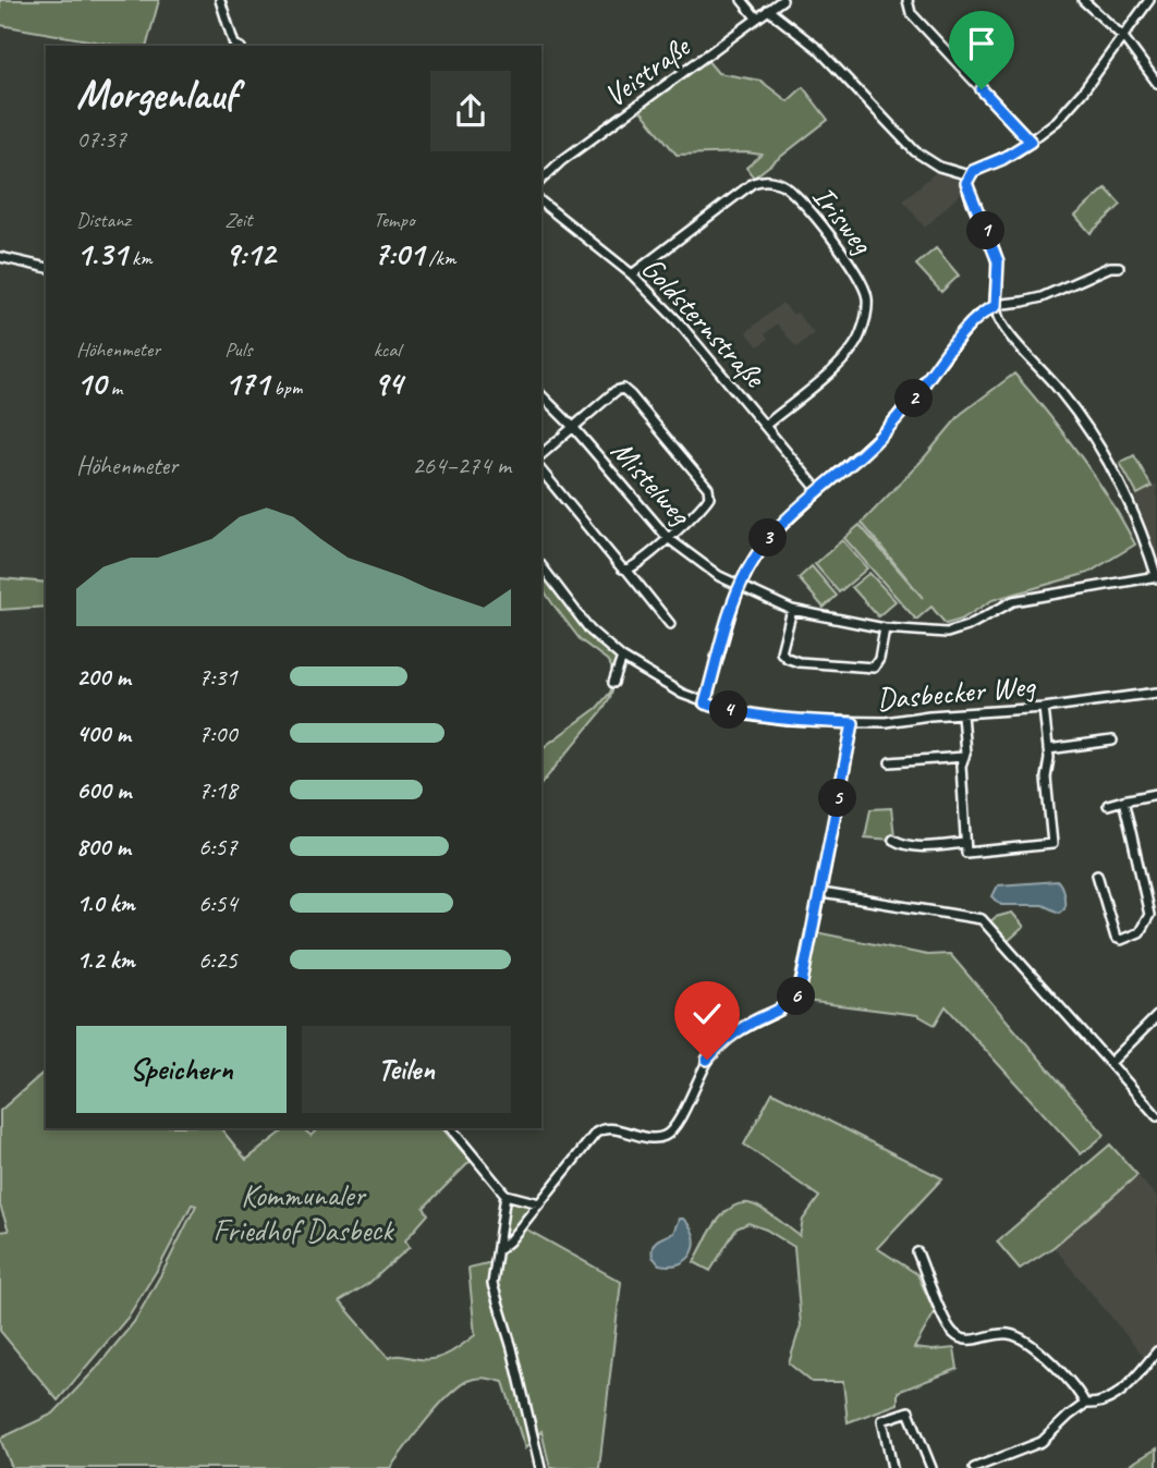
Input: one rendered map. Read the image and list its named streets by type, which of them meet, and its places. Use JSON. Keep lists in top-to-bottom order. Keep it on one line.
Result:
{"streets":{"street":["Veistraße","Irisweg","Goldsternstraße","Mistelweg","Dasbecker Weg"]},"crossings":[["Irisweg","Goldsternstraße"]],"parks":["Kommunaler Friedhof Dasbeck"],"page":{"heading":["Morgenlauf","07:37"],"stats":[["Distanz","1.31 km"],["Zeit","9:12"],["Tempo","7:01 /km"],["Höhenmeter","10 m"],["Puls","171 bpm"],["kcal","94"]],"pins":["1","2","3","4","5","6"],"chart":["Höhenmeter","264–274 m"],"list":[{"name":"200 m","note":"7:31"},{"name":"400 m","note":"7:00"},{"name":"600 m","note":"7:18"},{"name":"800 m","note":"6:57"},{"name":"1.0 km","note":"6:54"},{"name":"1.2 km","note":"6:25"}],"buttons":["Speichern","Teilen"]}}
